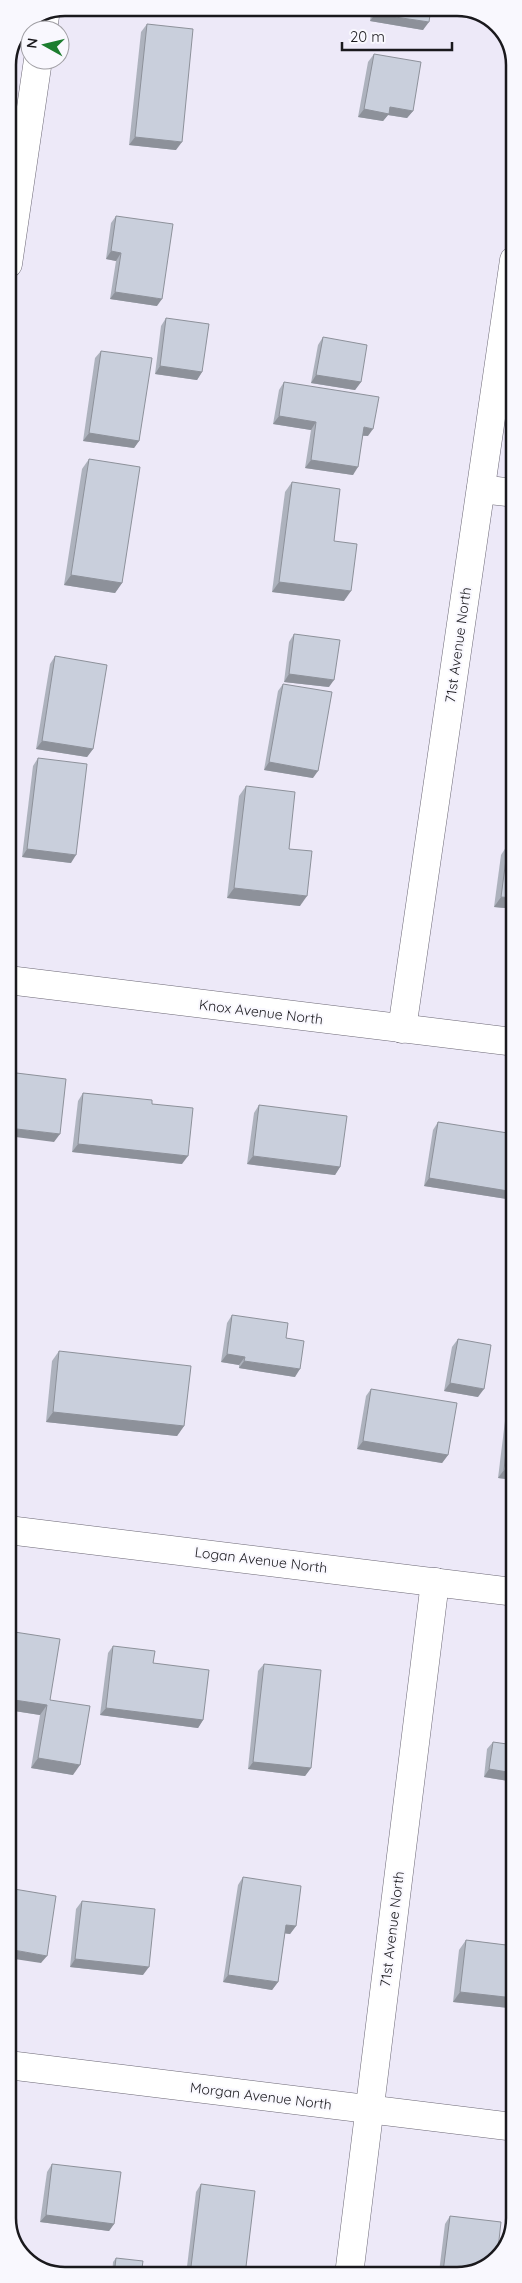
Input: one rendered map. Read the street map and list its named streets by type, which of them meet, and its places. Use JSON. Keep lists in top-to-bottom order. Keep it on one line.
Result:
{"streets":{"street":["71st Avenue North","Knox Avenue North","Logan Avenue North","Morgan Avenue North"]},"crossings":[["71st Avenue North","Knox Avenue North"],["71st Avenue North","Logan Avenue North"],["71st Avenue North","Morgan Avenue North"]],"scale_bar":"20 m","north":"left"}
